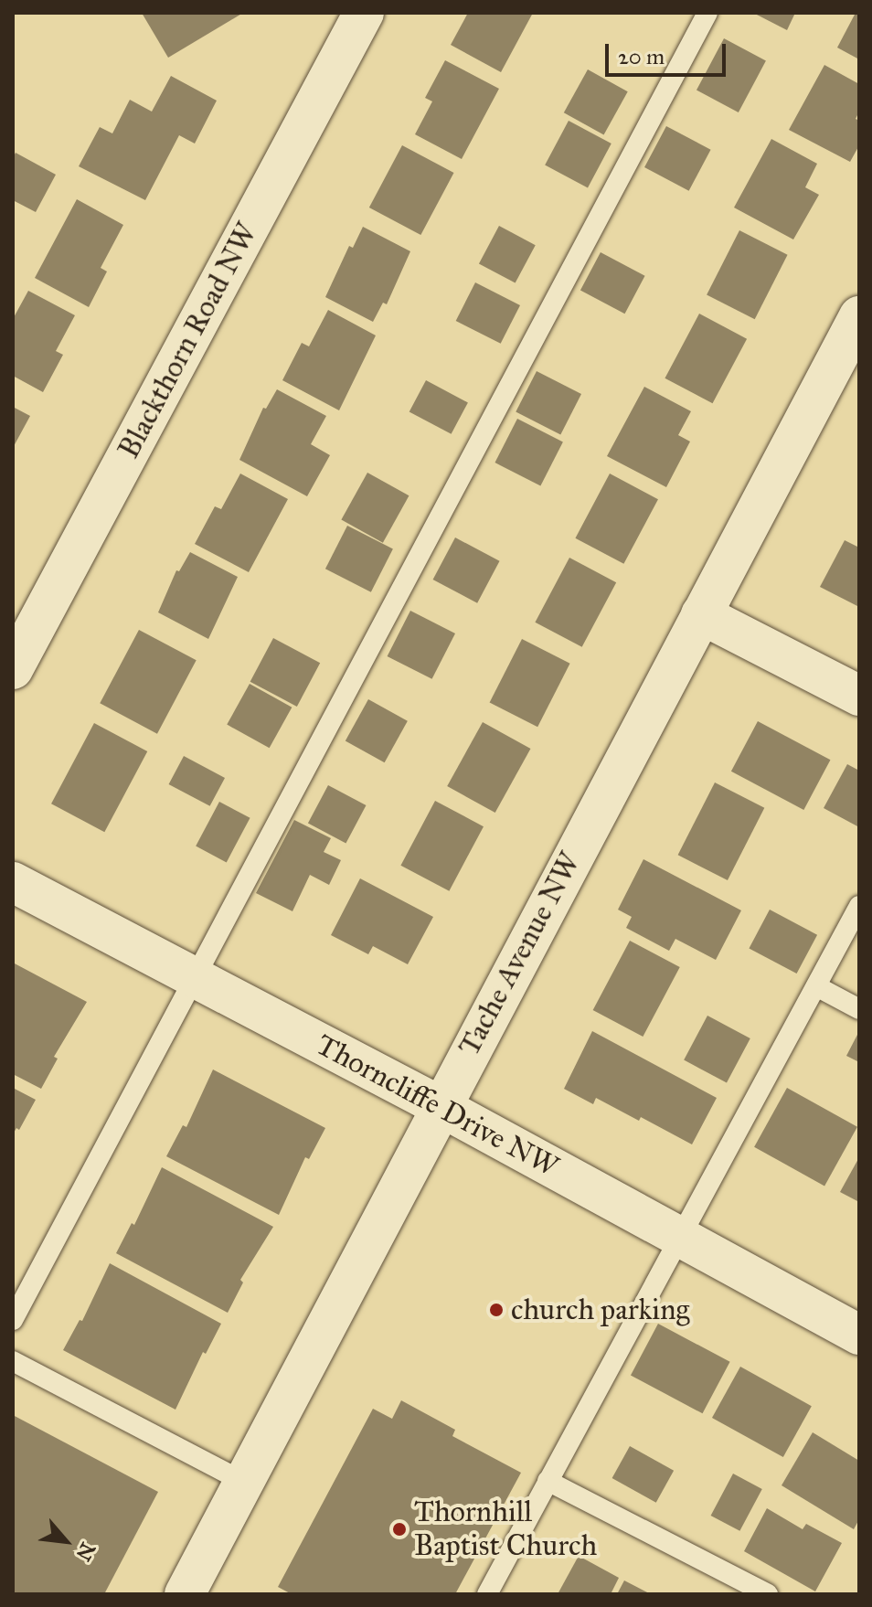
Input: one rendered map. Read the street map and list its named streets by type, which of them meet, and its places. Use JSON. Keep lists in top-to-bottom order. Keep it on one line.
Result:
{"streets":{"street":["Blackthorn Road NW","Tache Avenue NW","Thorncliffe Drive NW"]},"crossings":[["Tache Avenue NW","Thorncliffe Drive NW"]],"places":["church parking","Thornhill Baptist Church"],"scale_bar":"20 m","north":"bottom right"}
